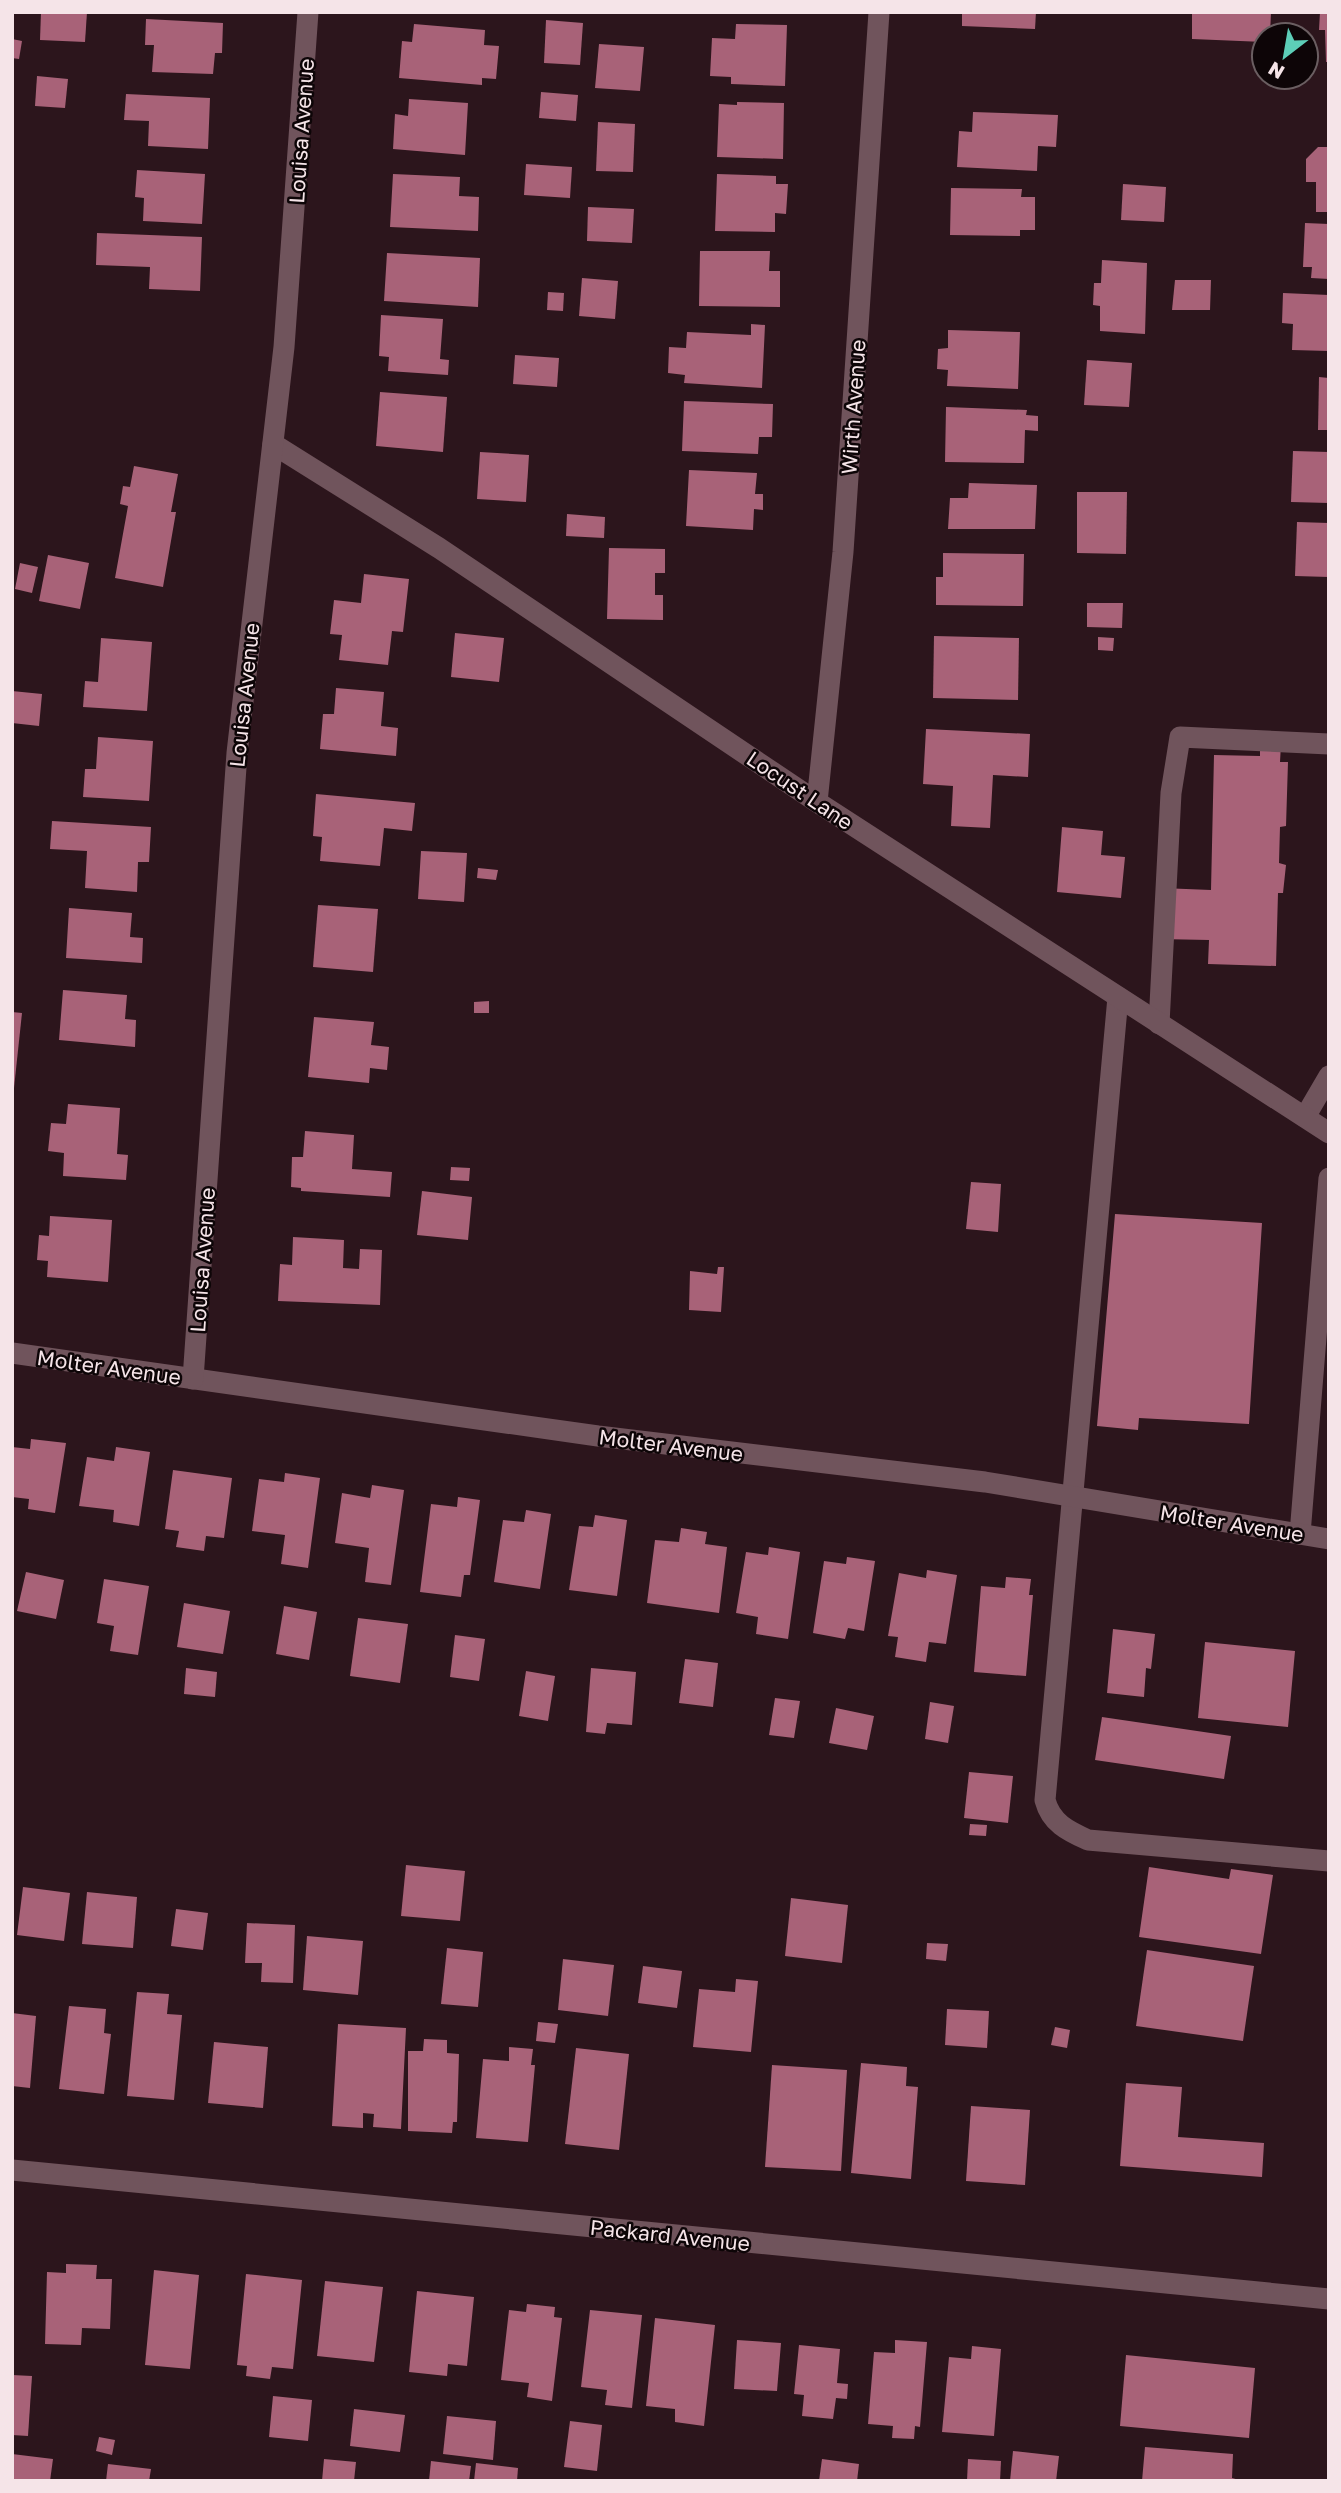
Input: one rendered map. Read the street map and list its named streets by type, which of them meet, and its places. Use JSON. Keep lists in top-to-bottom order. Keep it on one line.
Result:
{"streets":{"street":["Louisa Avenue","Wirth Avenue","Locust Lane","Molter Avenue","Packard Avenue"]},"crossings":[["Louisa Avenue","Locust Lane"],["Louisa Avenue","Molter Avenue"],["Wirth Avenue","Locust Lane"]],"north":"bottom left"}
